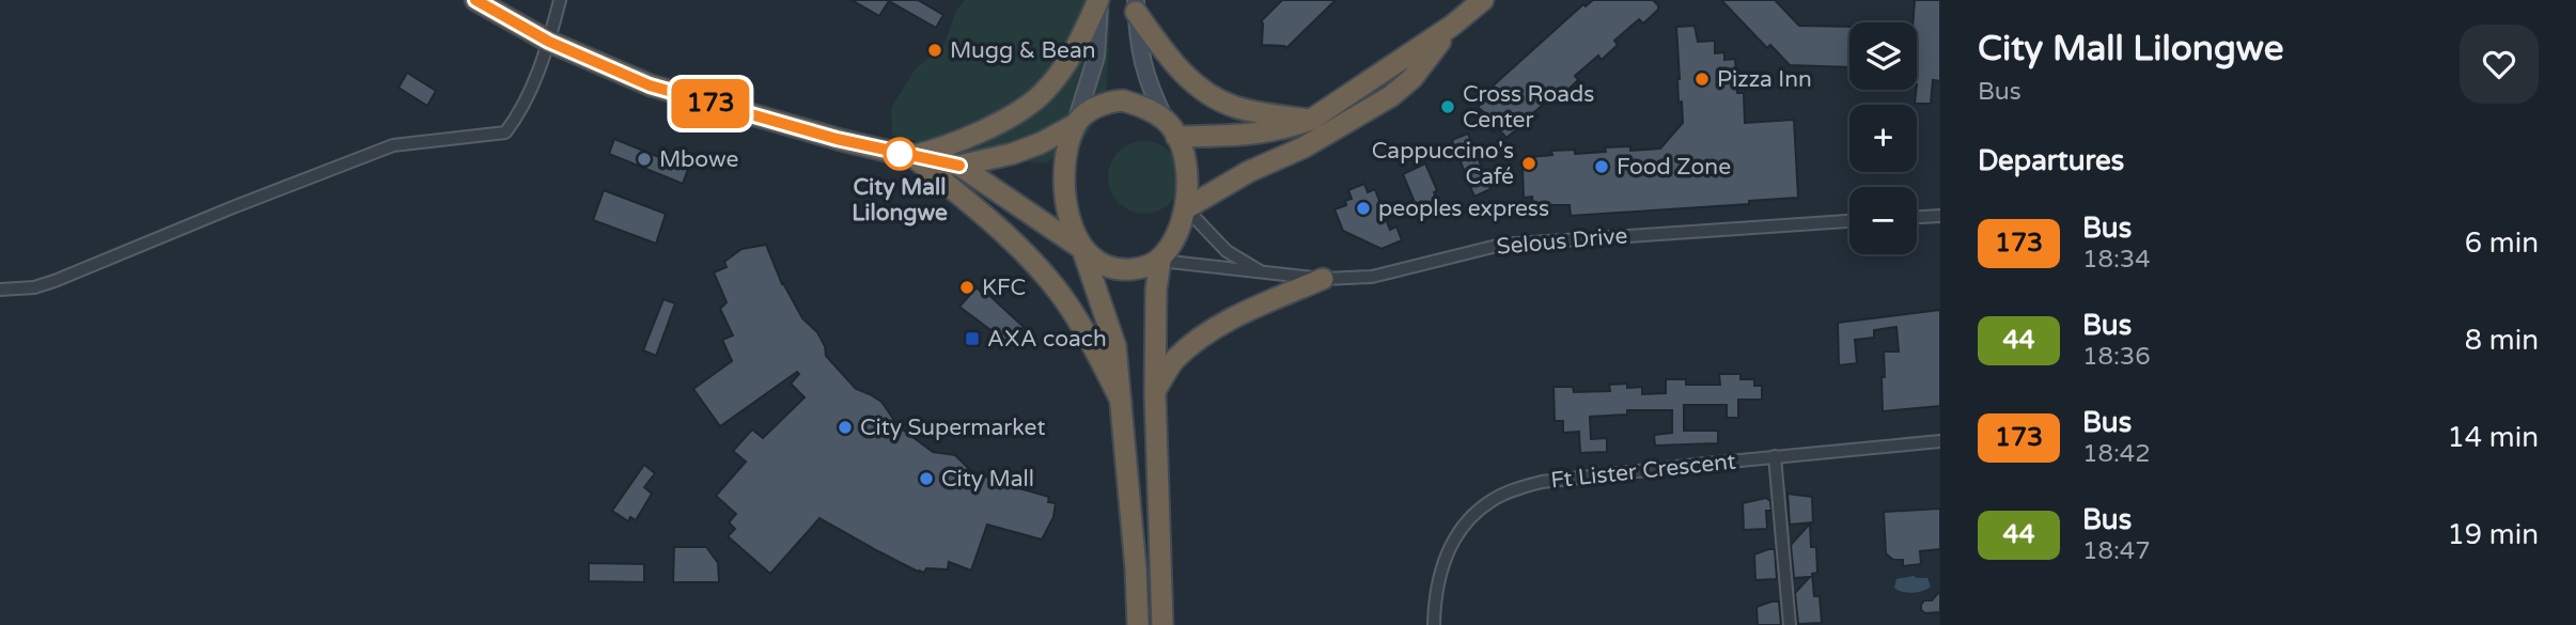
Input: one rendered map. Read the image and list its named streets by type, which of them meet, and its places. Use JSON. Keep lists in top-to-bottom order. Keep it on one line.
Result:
{"streets":{"street":["Selous Drive","Ft Lister Crescent"]},"places":{"other":["Mugg & Bean","Pizza Inn","Cross Roads Center","City Mall Lilongwe","Mbowe","Cappuccino's Café","Food Zone","peoples express","KFC","City Supermarket","City Mall"],"transit":["AXA coach"]},"lines":["bus line 173"],"page":{"on_map":"173","heading":[["City Mall Lilongwe","Bus"],"Departures"],"map_buttons":["+","−"],"list":[{"mark":"173","name":"Bus","note":"18:34","value":"6 min"},{"mark":"44","name":"Bus","note":"18:36","value":"8 min"},{"mark":"173","name":"Bus","note":"18:42","value":"14 min"},{"mark":"44","name":"Bus","note":"18:47","value":"19 min"}]}}
